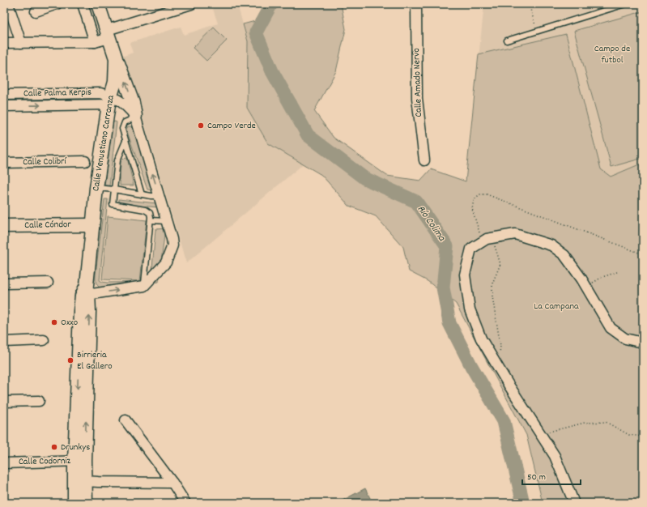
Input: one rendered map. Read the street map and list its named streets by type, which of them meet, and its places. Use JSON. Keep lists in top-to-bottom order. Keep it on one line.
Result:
{"streets":{"street":["Calle Amado Nervo","Calle Palma Kerpis","Calle Venustiano Carranza","Calle Colibrí","Calle Cóndor","Calle Codorniz"]},"crossings":[["Calle Palma Kerpis","Calle Venustiano Carranza"],["Calle Venustiano Carranza","Calle Cóndor"],["Calle Venustiano Carranza","Calle Codorniz"]],"water":["Río Colima"],"parks":["Campo de futbol","La Campana"],"places":["Campo Verde","Oxxo","Birrieria El Gallero","Drunkys"],"scale_bar":"50 m"}
